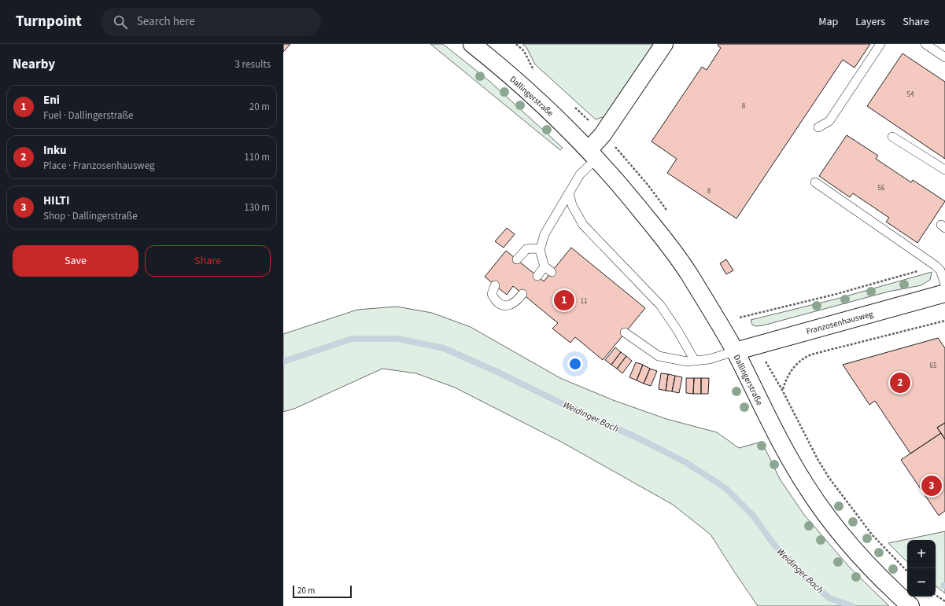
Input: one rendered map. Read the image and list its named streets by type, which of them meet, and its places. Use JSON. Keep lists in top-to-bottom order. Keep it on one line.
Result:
{"streets":{"street":["Dallingerstraße","Franzosenhausweg"]},"crossings":[["Dallingerstraße","Franzosenhausweg"]],"water":["Weidinger Bach"],"house_numbers":["54","8","56","8","11","65"],"scale_bar":"20 m","page":{"header":"Turnpoint","search":"Search here","nav":["Map","Layers","Share"],"heading":["Nearby","3 results"],"list":[{"mark":"1","name":"Eni","note":"Fuel · Dallingerstraße","value":"20 m"},{"mark":"2","name":"Inku","note":"Place · Franzosenhausweg","value":"110 m"},{"mark":"3","name":"HILTI","note":"Shop · Dallingerstraße","value":"130 m"}],"buttons":["Save","Share"],"pins":["1","2","3"],"map_buttons":["+","−"],"scale":"20 m"}}
